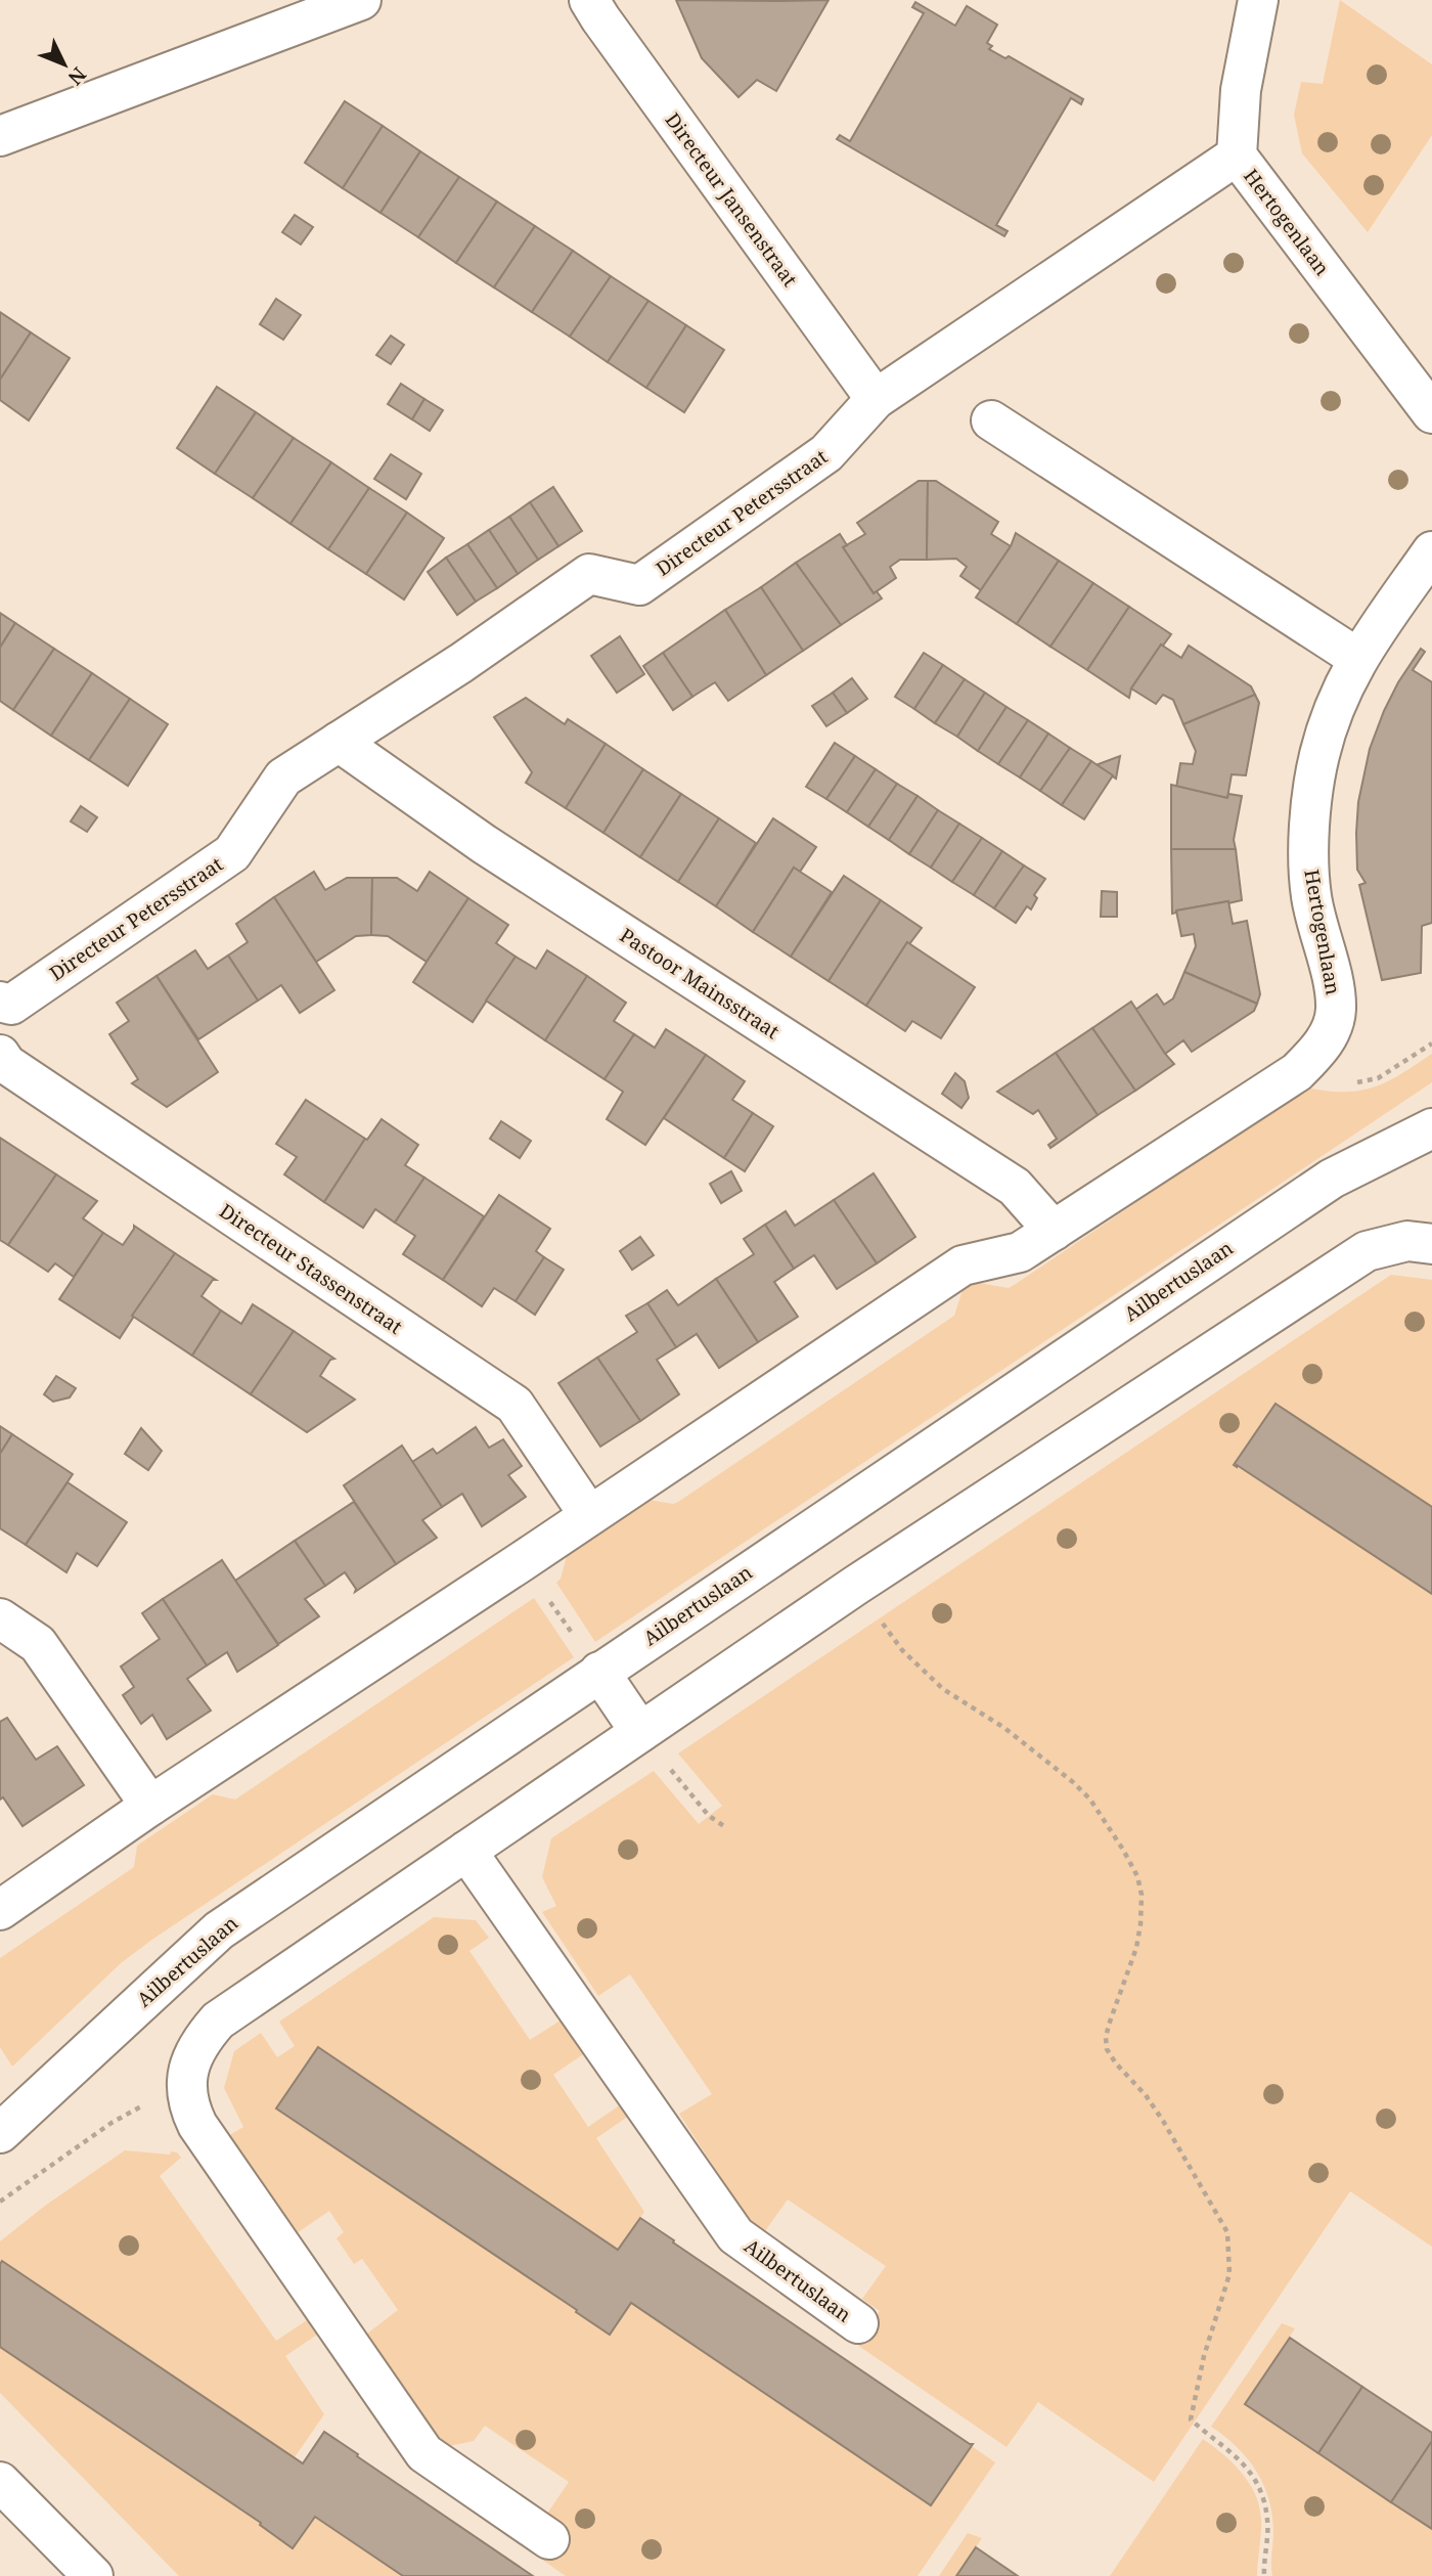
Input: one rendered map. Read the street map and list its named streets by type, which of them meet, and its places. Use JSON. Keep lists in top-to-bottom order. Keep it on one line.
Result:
{"streets":{"street":["Directeur Jansenstraat","Hertogenlaan","Directeur Petersstraat","Pastoor Mainsstraat","Directeur Stassenstraat","Ailbertuslaan"]},"crossings":[["Directeur Jansenstraat","Directeur Petersstraat"],["Hertogenlaan","Directeur Petersstraat"],["Hertogenlaan","Pastoor Mainsstraat"],["Directeur Petersstraat","Pastoor Mainsstraat"]],"north":"bottom right"}
